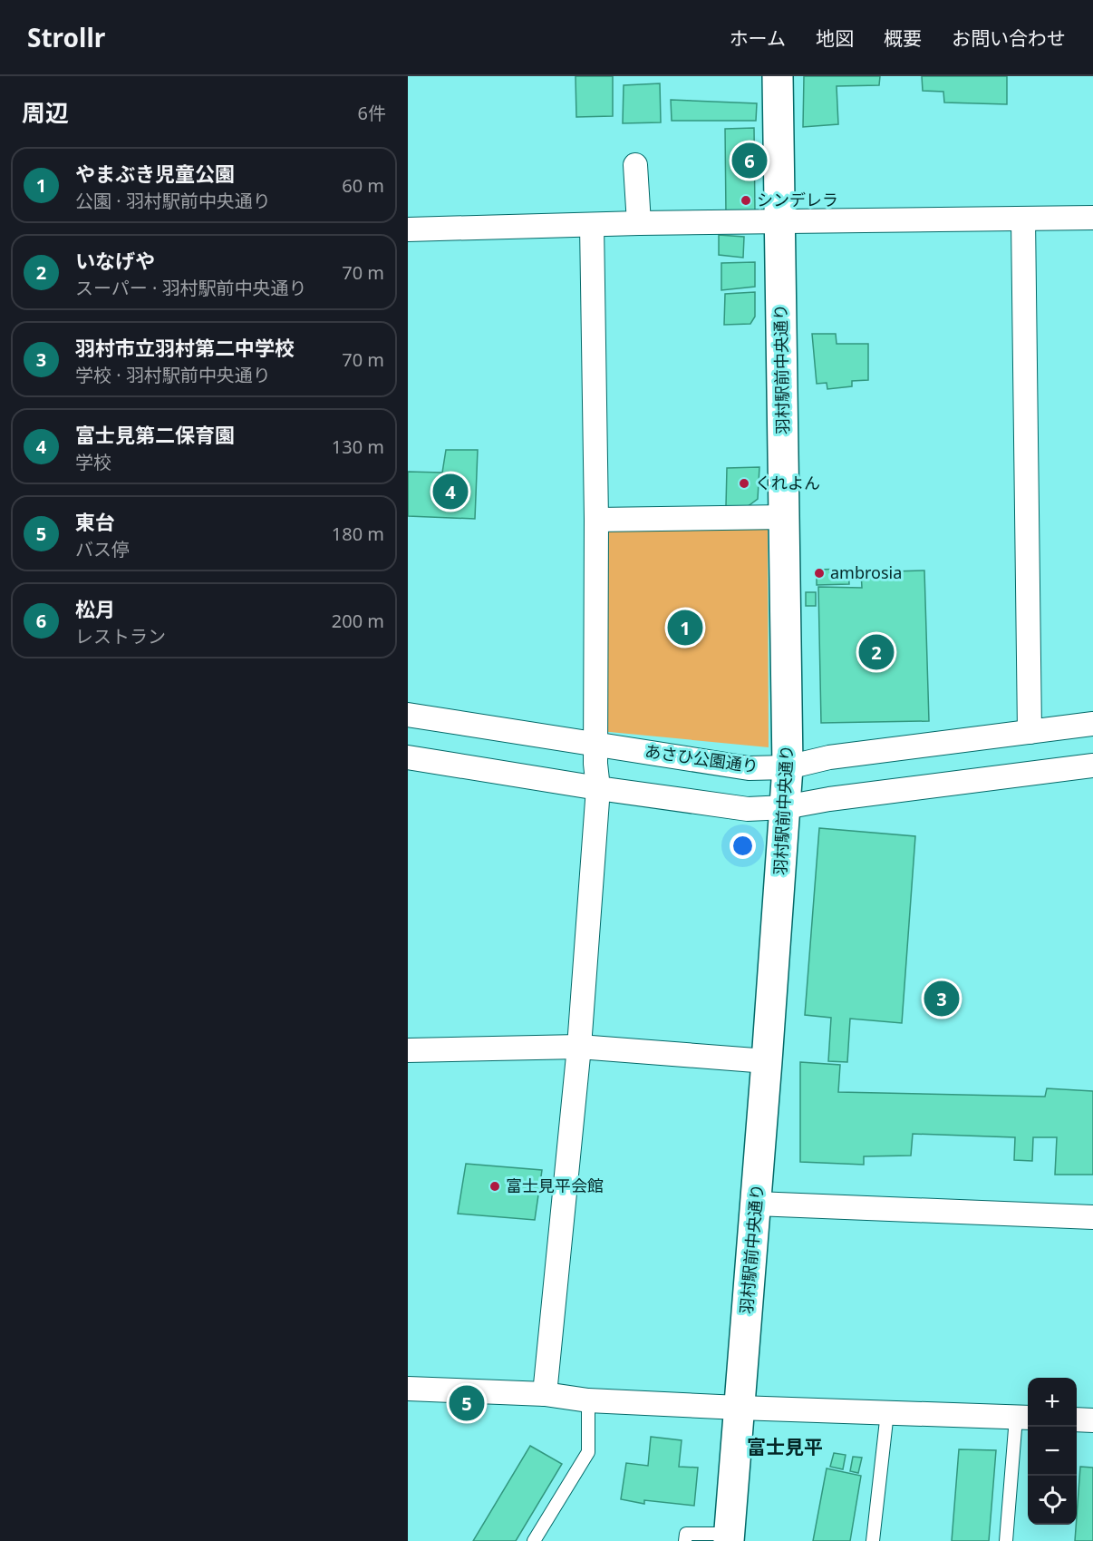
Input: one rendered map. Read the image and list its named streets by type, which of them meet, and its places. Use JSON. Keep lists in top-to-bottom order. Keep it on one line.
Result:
{"streets":{"street":["羽村駅前中央通り","あさひ公園通り"]},"crossings":[["羽村駅前中央通り","あさひ公園通り"]],"districts":["富士見平"],"places":["シンデレラ","くれよん","ambrosia","富士見平会館"],"page":{"header":"Strollr","nav":["ホーム","地図","概要","お問い合わせ"],"heading":["周辺","6件"],"pins":["6","4","1","2","3","5"],"list":[{"mark":"1","name":"やまぶき児童公園","note":"公園 · 羽村駅前中央通り","value":"60 m"},{"mark":"2","name":"いなげや","note":"スーパー · 羽村駅前中央通り","value":"70 m"},{"mark":"3","name":"羽村市立羽村第二中学校","note":"学校 · 羽村駅前中央通り","value":"70 m"},{"mark":"4","name":"富士見第二保育園","note":"学校","value":"130 m"},{"mark":"5","name":"東台","note":"バス停","value":"180 m"},{"mark":"6","name":"松月","note":"レストラン","value":"200 m"}],"map_buttons":["+","−"]}}
